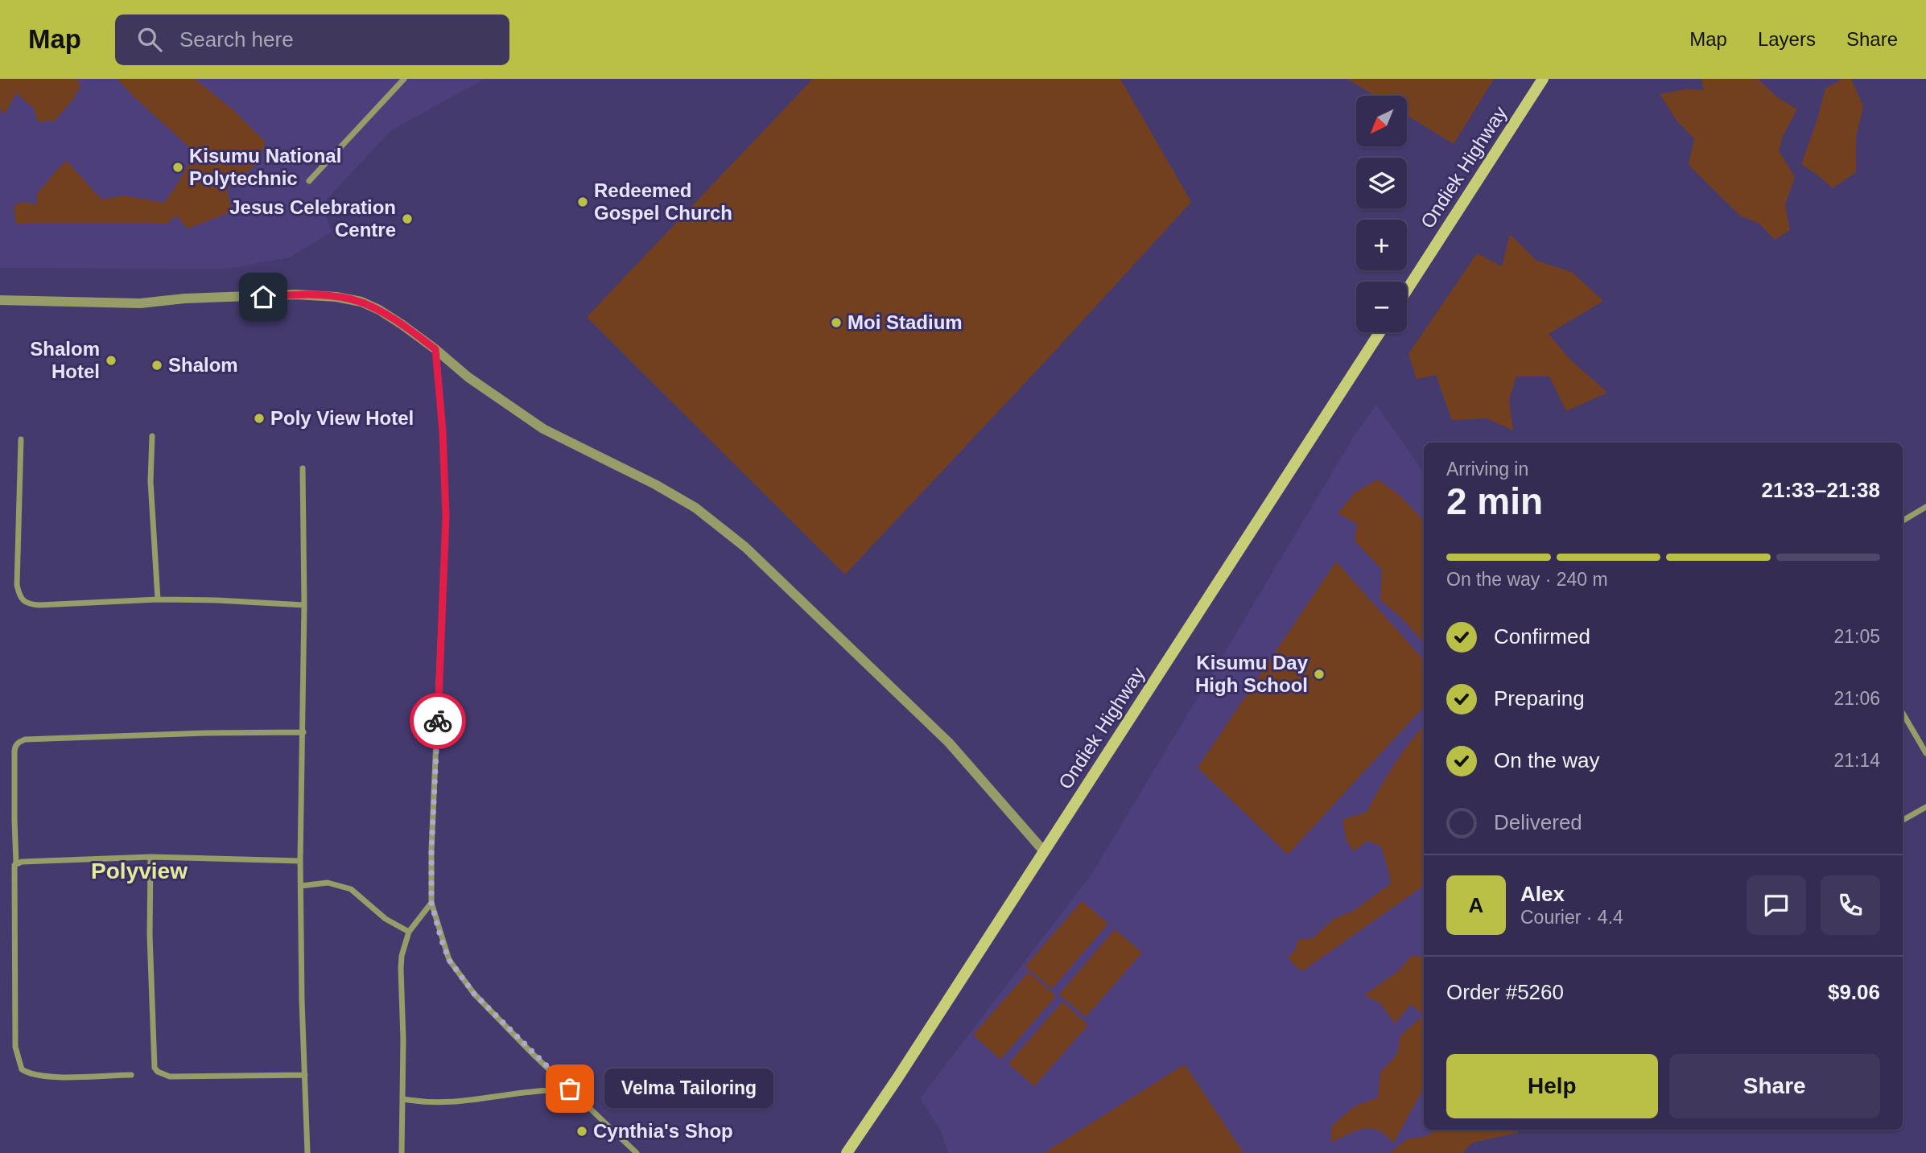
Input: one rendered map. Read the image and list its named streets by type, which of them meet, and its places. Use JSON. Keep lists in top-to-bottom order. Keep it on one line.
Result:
{"streets":{"main road":["Ondiek Highway"]},"districts":["Polyview"],"places":["Kisumu National Polytechnic","Redeemed Gospel Church","Jesus Celebration Centre","Moi Stadium","Shalom Hotel","Shalom","Poly View Hotel","Kisumu Day High School","Velma Tailoring","Cynthia's Shop"],"north":"bottom left","page":{"header":"Map","search":"Search here","nav":["Map","Layers","Share"],"map_buttons":["+","−"],"heading":["2 min","Arriving in","21:33–21:38"],"panel":["Alex","Courier · 4.4","Order #5260","$9.06"],"bar":"On the way · 240 m","list":[["Confirmed","21:05"],["Preparing","21:06"],["On the way","21:14"],"Delivered"],"round":"A","buttons":["Help","Share"],"bubble":"Velma Tailoring"}}
